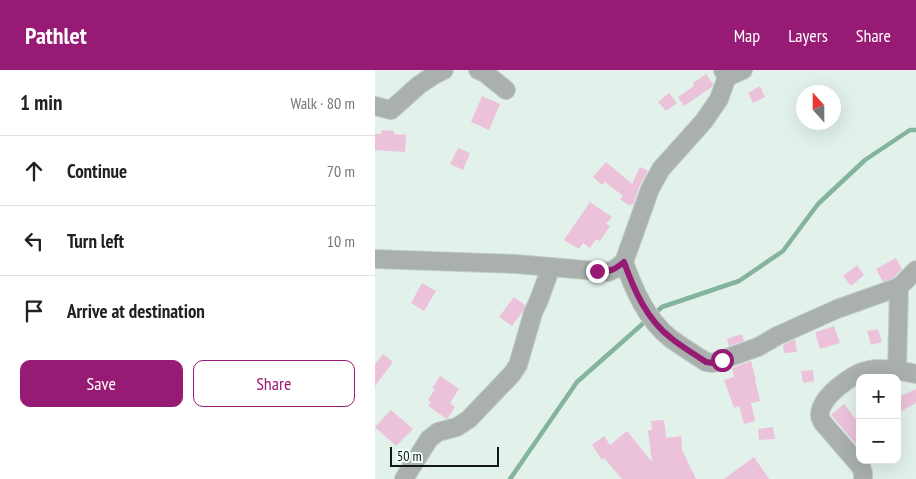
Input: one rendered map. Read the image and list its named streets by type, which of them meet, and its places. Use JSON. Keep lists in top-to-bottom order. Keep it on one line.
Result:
{"scale_bar":"50 m","north":"top","page":{"header":"Pathlet","nav":["Map","Layers","Share"],"heading":["1 min","Walk · 80 m"],"list":[["Continue","70 m"],["Turn left","10 m"],"Arrive at destination"],"buttons":["Save","Share"],"map_buttons":["+","−"],"scale":"50 m"}}
